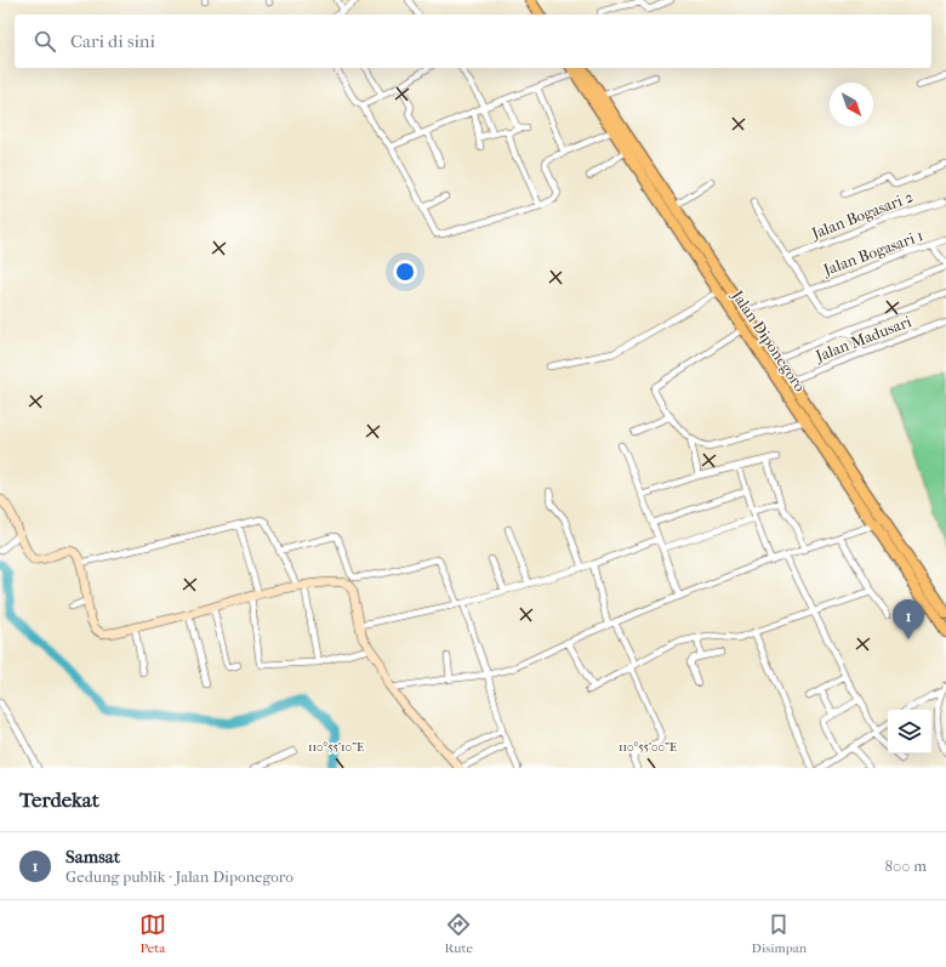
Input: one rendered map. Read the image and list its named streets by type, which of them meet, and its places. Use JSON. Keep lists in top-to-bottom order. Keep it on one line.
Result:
{"streets":{"main road":["Jalan Diponegoro"],"street":["Jalan Bogasari 2","Jalan Bogasari 1","Jalan Madusari"]},"crossings":[["Jalan Bogasari 1","Jalan Diponegoro"],["Jalan Madusari","Jalan Diponegoro"]],"north":"bottom right","page":{"search":"Cari di sini","pins":"1","heading":"Terdekat","list":[{"mark":"1","name":"Samsat","note":"Gedung publik · Jalan Diponegoro","value":"800 m"}],"nav":["Peta","Rute","Disimpan"]},"coordinates":["110°55'10\"E","110°55'00\"E"]}
